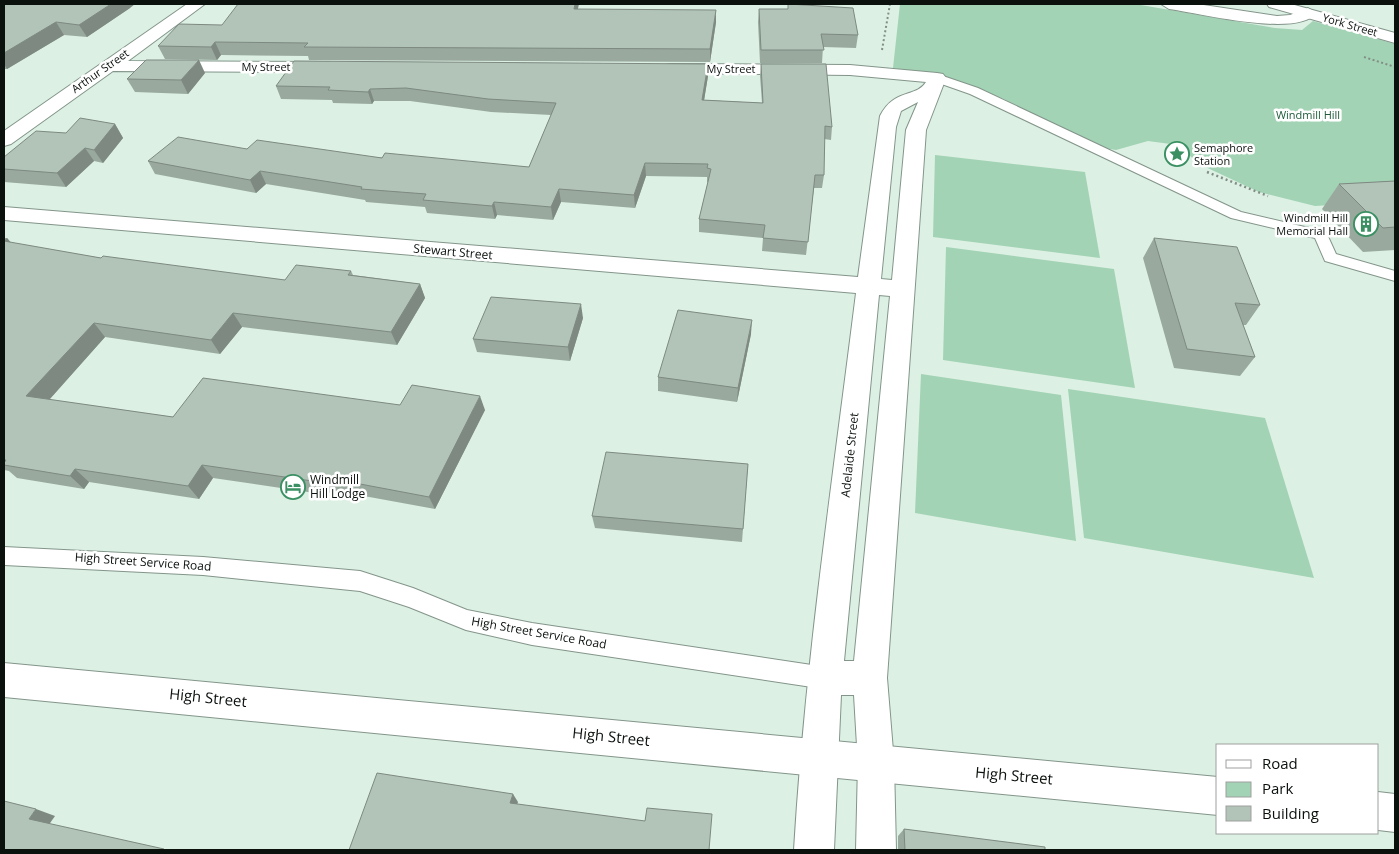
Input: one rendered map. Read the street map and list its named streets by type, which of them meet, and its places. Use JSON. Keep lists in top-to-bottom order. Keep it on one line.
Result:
{"streets":{"street":["York Street","My Street","Arthur Street","Stewart Street","Adelaide Street","High Street Service Road","High Street"]},"crossings":[["My Street","Arthur Street"],["My Street","Adelaide Street"],["Stewart Street","Adelaide Street"],["Adelaide Street","High Street Service Road"],["Adelaide Street","High Street"]],"parks":["Windmill Hill"],"places":{"place":["Semaphore Station"],"building":["Windmill Hill Memorial Hall"],"hotel":["Windmill Hill Lodge"]},"legend":["Road","Park","Building"]}
